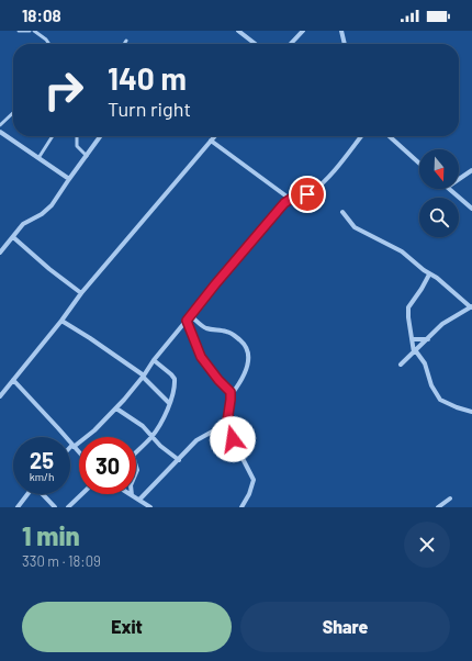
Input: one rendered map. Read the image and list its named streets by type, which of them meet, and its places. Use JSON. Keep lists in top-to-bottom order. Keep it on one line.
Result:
{"north":"bottom","page":{"status":"18:08","turn":["140 m","Turn right"],"speed":"25 km/h","limit":"30","heading":["1 min","330 m · 18:09"],"buttons":["Exit","Share"]}}
